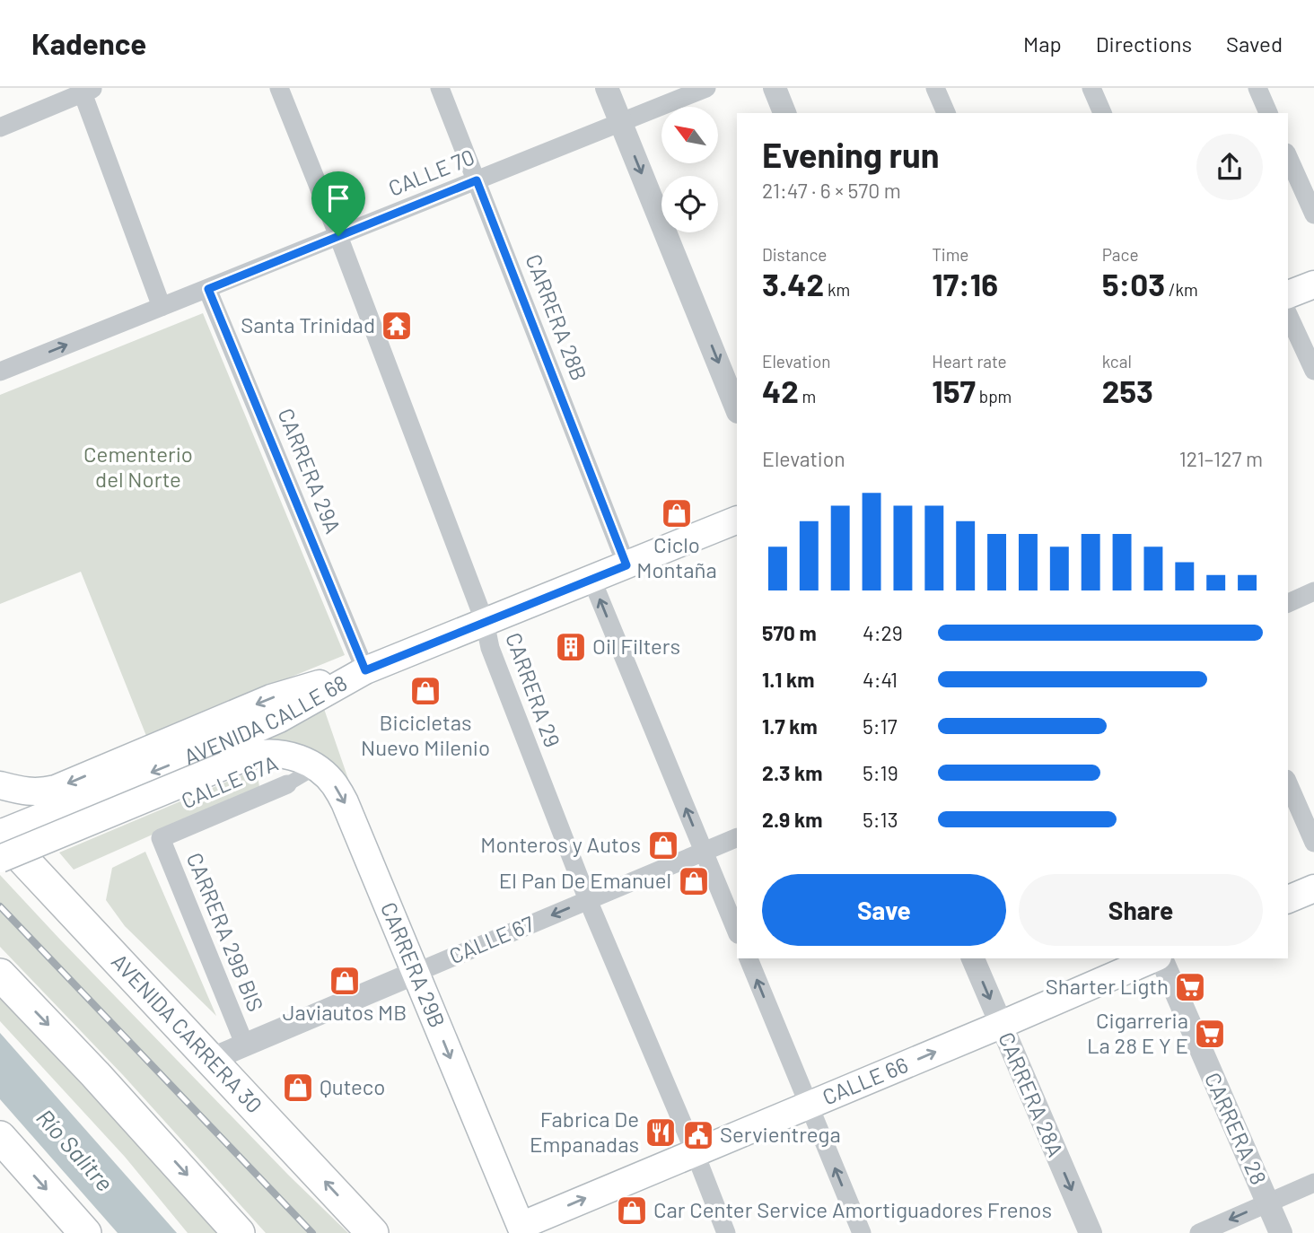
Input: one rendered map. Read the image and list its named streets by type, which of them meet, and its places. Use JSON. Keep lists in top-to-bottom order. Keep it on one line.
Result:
{"streets":{"highway":["AVENIDA CARRERA 30"],"main road":["AVENIDA CALLE 68","CARRERA 29B","CALLE 66"],"street":["CALLE 70","CARRERA 28B","CARRERA 29A","CARRERA 29","CALLE 67A","CARRERA 29B BIS","CALLE 67","CARRERA 28A","CARRERA 28"]},"crossings":[["CALLE 70","CARRERA 28B"],["CALLE 70","CARRERA 29A"],["CALLE 70","CARRERA 29"],["CARRERA 28B","AVENIDA CALLE 68"],["CARRERA 29A","AVENIDA CALLE 68"],["CARRERA 29","AVENIDA CALLE 68"],["CARRERA 29","CALLE 67"],["CARRERA 29","CALLE 66"],["AVENIDA CALLE 68","CARRERA 29B"],["AVENIDA CALLE 68","AVENIDA CARRERA 30"],["CALLE 67A","CARRERA 29B BIS"],["CALLE 67A","CARRERA 29B"],["CARRERA 29B BIS","CALLE 67"],["CALLE 67","CARRERA 29B"],["CALLE 67","AVENIDA CARRERA 30"],["CARRERA 29B","CALLE 66"],["CALLE 66","CARRERA 28A"]],"one_way":["CARRERA 29B","CALLE 66"],"water":["Río Salitre"],"parks":["Cementerio del Norte"],"places":{"temple":["Santa Trinidad"],"shop":["Ciclo Montaña","Bicicletas Nuevo Milenio","Monteros y Autos","El Pan De Emanuel","Javiautos MB","Quteco","Car Center Service Amortiguadores Frenos"],"building":["Oil Filters"],"supermarket":["Sharter Ligth","Cigarreria La 28 E Y E"],"restaurant":["Fabrica De Empanadas"],"public building":["Servientrega"]},"north":"top left","page":{"header":"Kadence","nav":["Map","Directions","Saved"],"heading":["Evening run","21:47 · 6 × 570 m"],"stats":[["Distance","3.42 km"],["Time","17:16"],["Pace","5:03 /km"],["Elevation","42 m"],["Heart rate","157 bpm"],["kcal","253"]],"chart":["Elevation","121–127 m"],"list":[{"name":"570 m","note":"4:29"},{"name":"1.1 km","note":"4:41"},{"name":"1.7 km","note":"5:17"},{"name":"2.3 km","note":"5:19"},{"name":"2.9 km","note":"5:13"}],"buttons":["Save","Share"]}}
